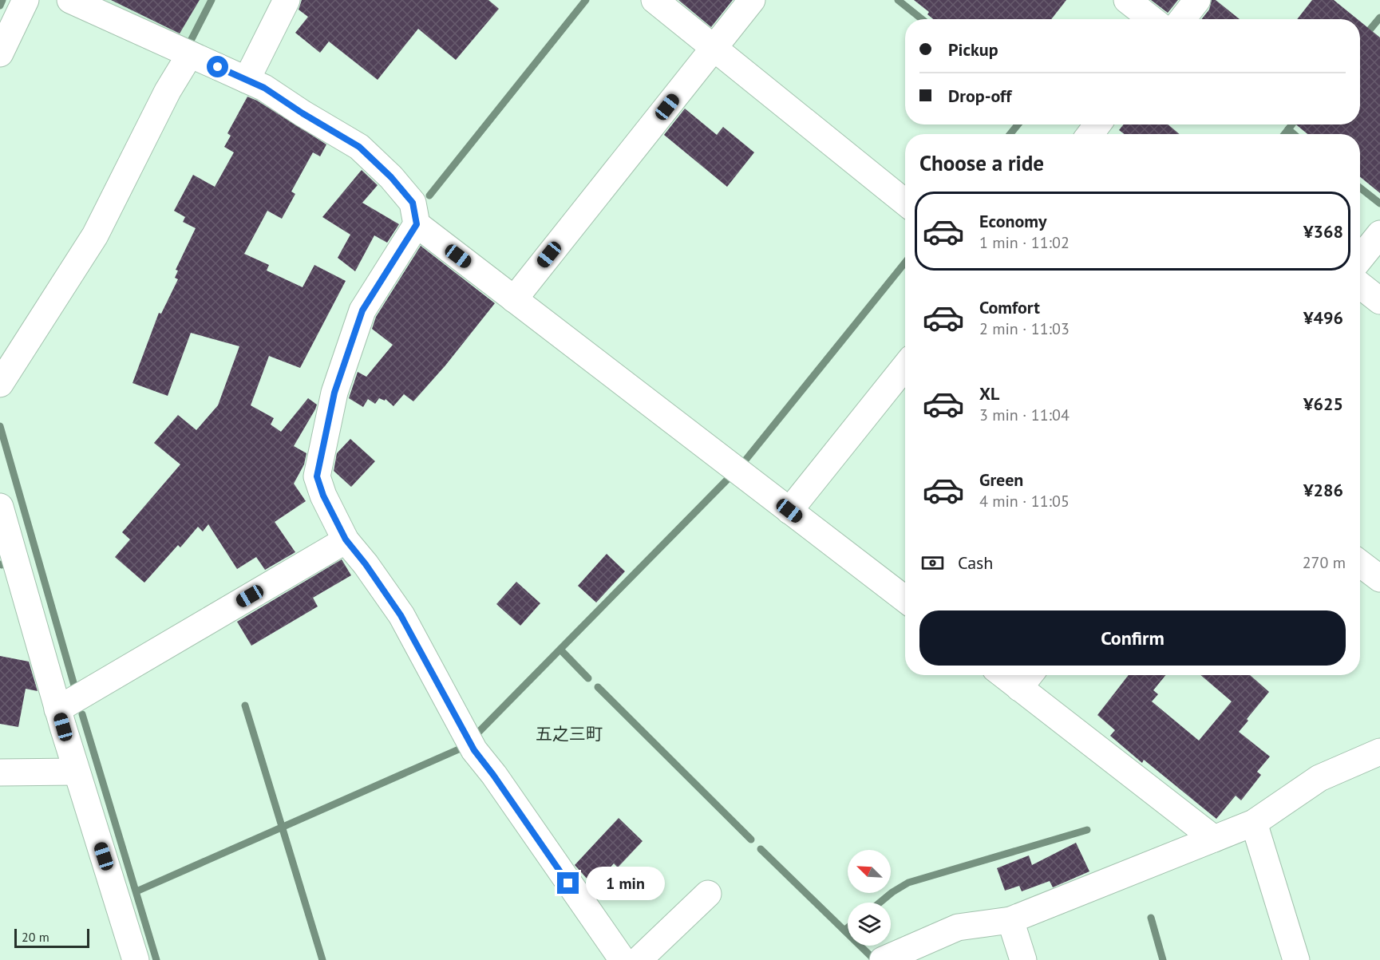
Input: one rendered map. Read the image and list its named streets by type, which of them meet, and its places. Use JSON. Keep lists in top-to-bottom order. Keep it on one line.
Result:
{"districts":["五之三町"],"scale_bar":"20 m","north":"top left","page":{"banner":["Pickup","Drop-off"],"heading":"Choose a ride","list":[{"name":"Economy","note":"1 min · 11:02","value":"¥368"},{"name":"Comfort","note":"2 min · 11:03","value":"¥496"},{"name":"XL","note":"3 min · 11:04","value":"¥625"},{"name":"Green","note":"4 min · 11:05","value":"¥286"}],"pay":["Cash","270 m"],"buttons":"Confirm","bubble":"1 min","scale":"20 m"}}
